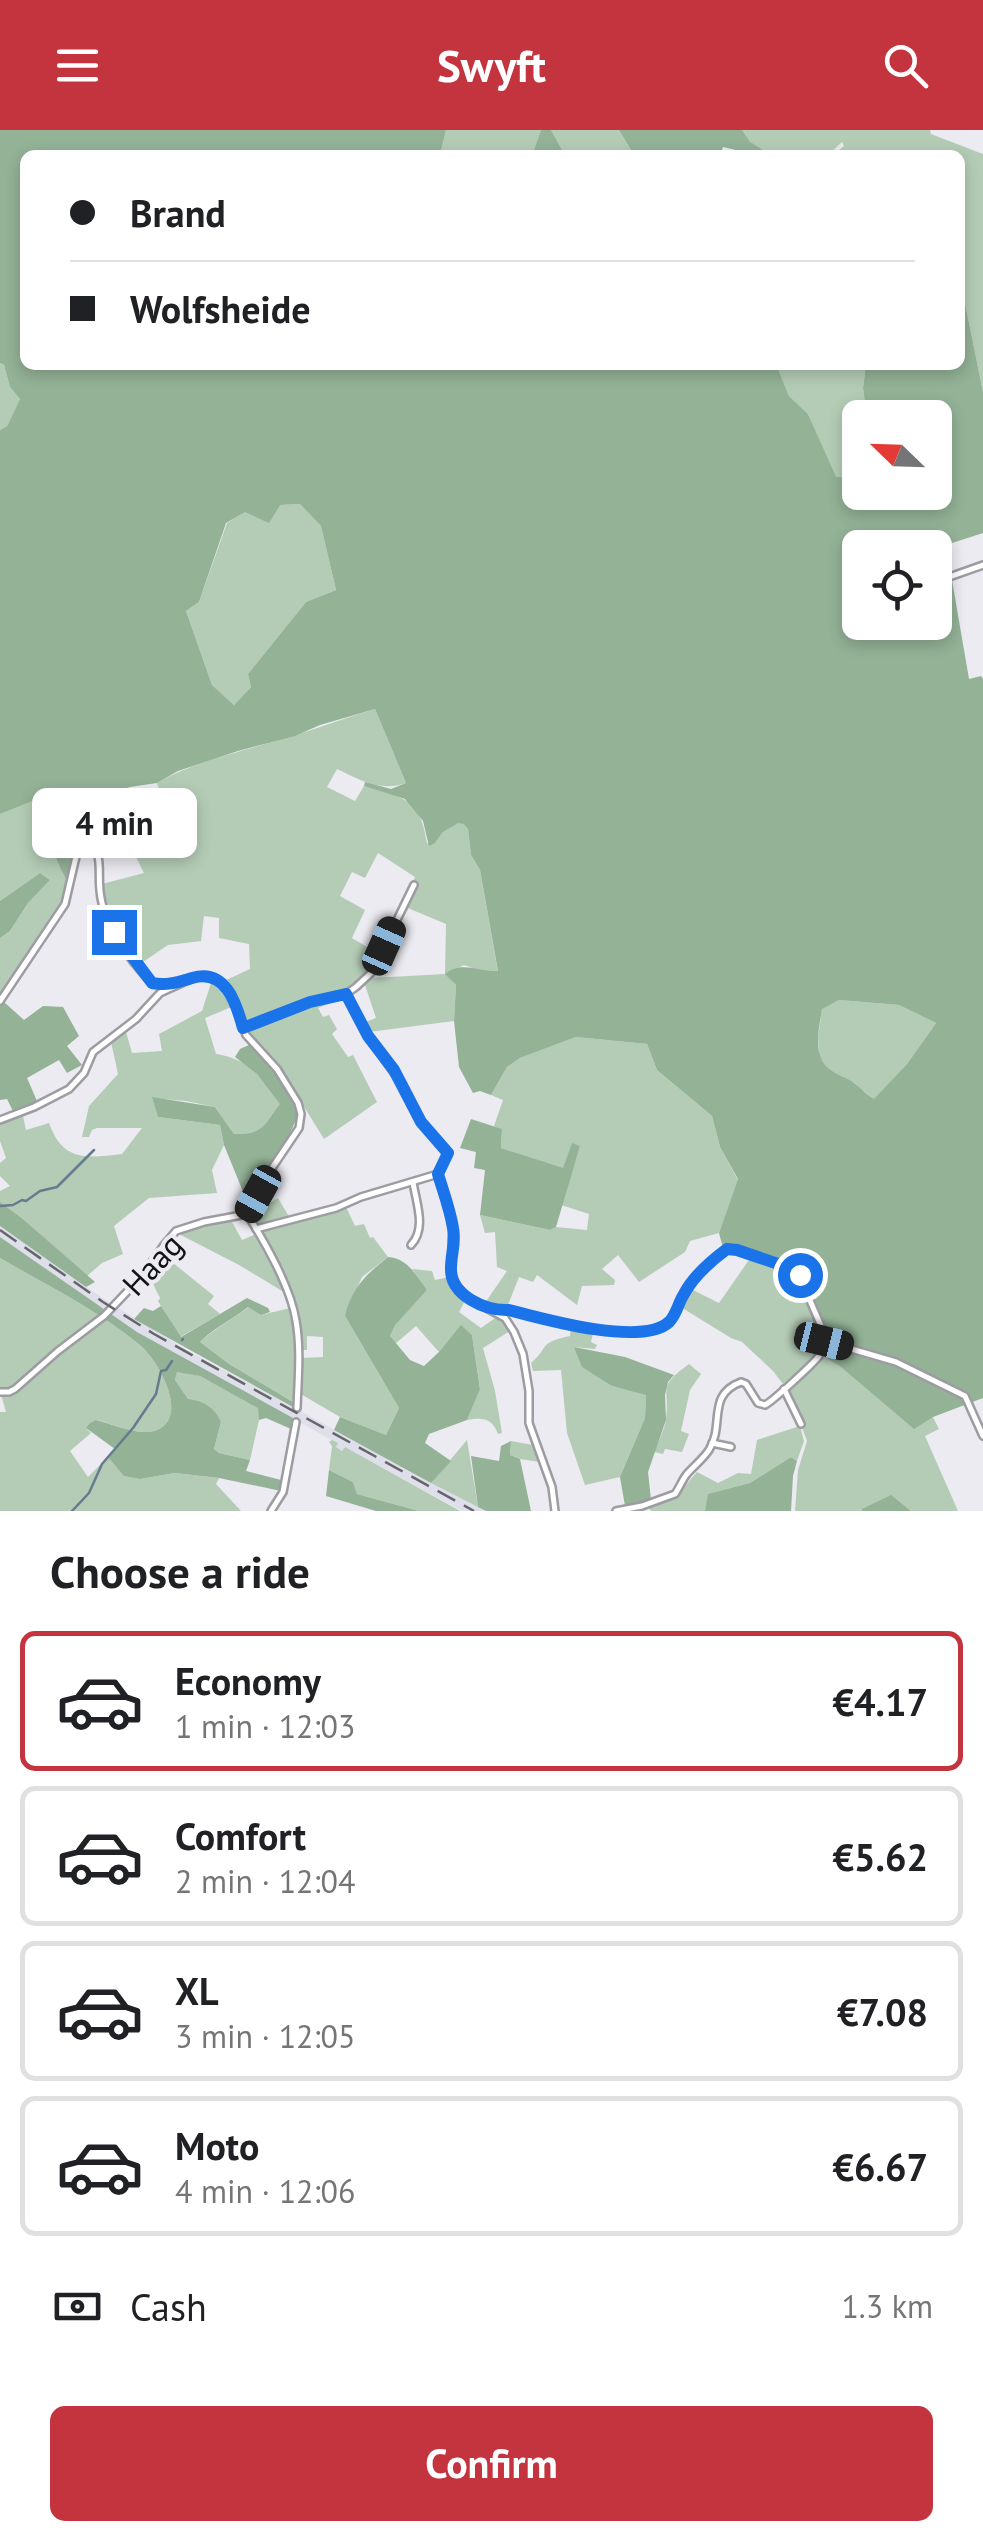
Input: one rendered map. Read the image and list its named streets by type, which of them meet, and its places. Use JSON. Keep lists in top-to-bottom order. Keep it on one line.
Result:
{"streets":{"street":["Haag"]},"north":"top left","page":{"header":"Swyft","banner":["Brand","Wolfsheide"],"bubble":"4 min","heading":"Choose a ride","list":[{"name":"Economy","note":"1 min · 12:03","value":"€4.17"},{"name":"Comfort","note":"2 min · 12:04","value":"€5.62"},{"name":"XL","note":"3 min · 12:05","value":"€7.08"},{"name":"Moto","note":"4 min · 12:06","value":"€6.67"}],"pay":["Cash","1.3 km"],"buttons":"Confirm"}}
